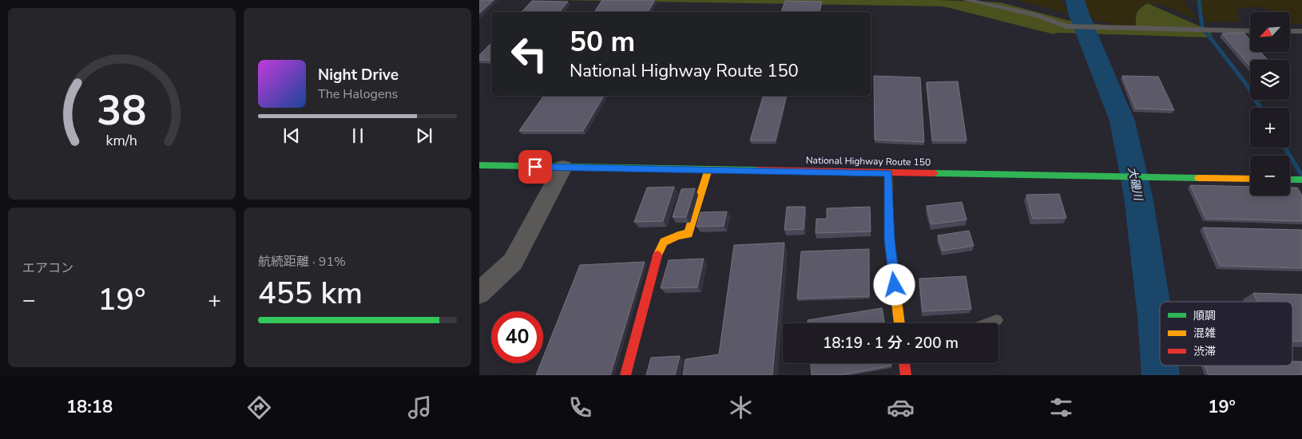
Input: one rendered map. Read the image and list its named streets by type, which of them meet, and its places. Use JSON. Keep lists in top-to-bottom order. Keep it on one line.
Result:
{"streets":{"main road":["National Highway Route 150"]},"water":["大磯川"],"legend":["順調","混雑","渋滞"],"north":"bottom left","page":{"map_buttons":["+","−"],"turn":["50 m","National Highway Route 150"],"song":["Night Drive","The Halogens"],"tile":["エアコン",["航続距離 · 91%","455 km"]],"heat":["−","19°","+"],"limit":"40","trip":"18:19 · 1 分 · 200 m","tabs":["18:18","19°"],"gauge":["38","km/h"]}}
